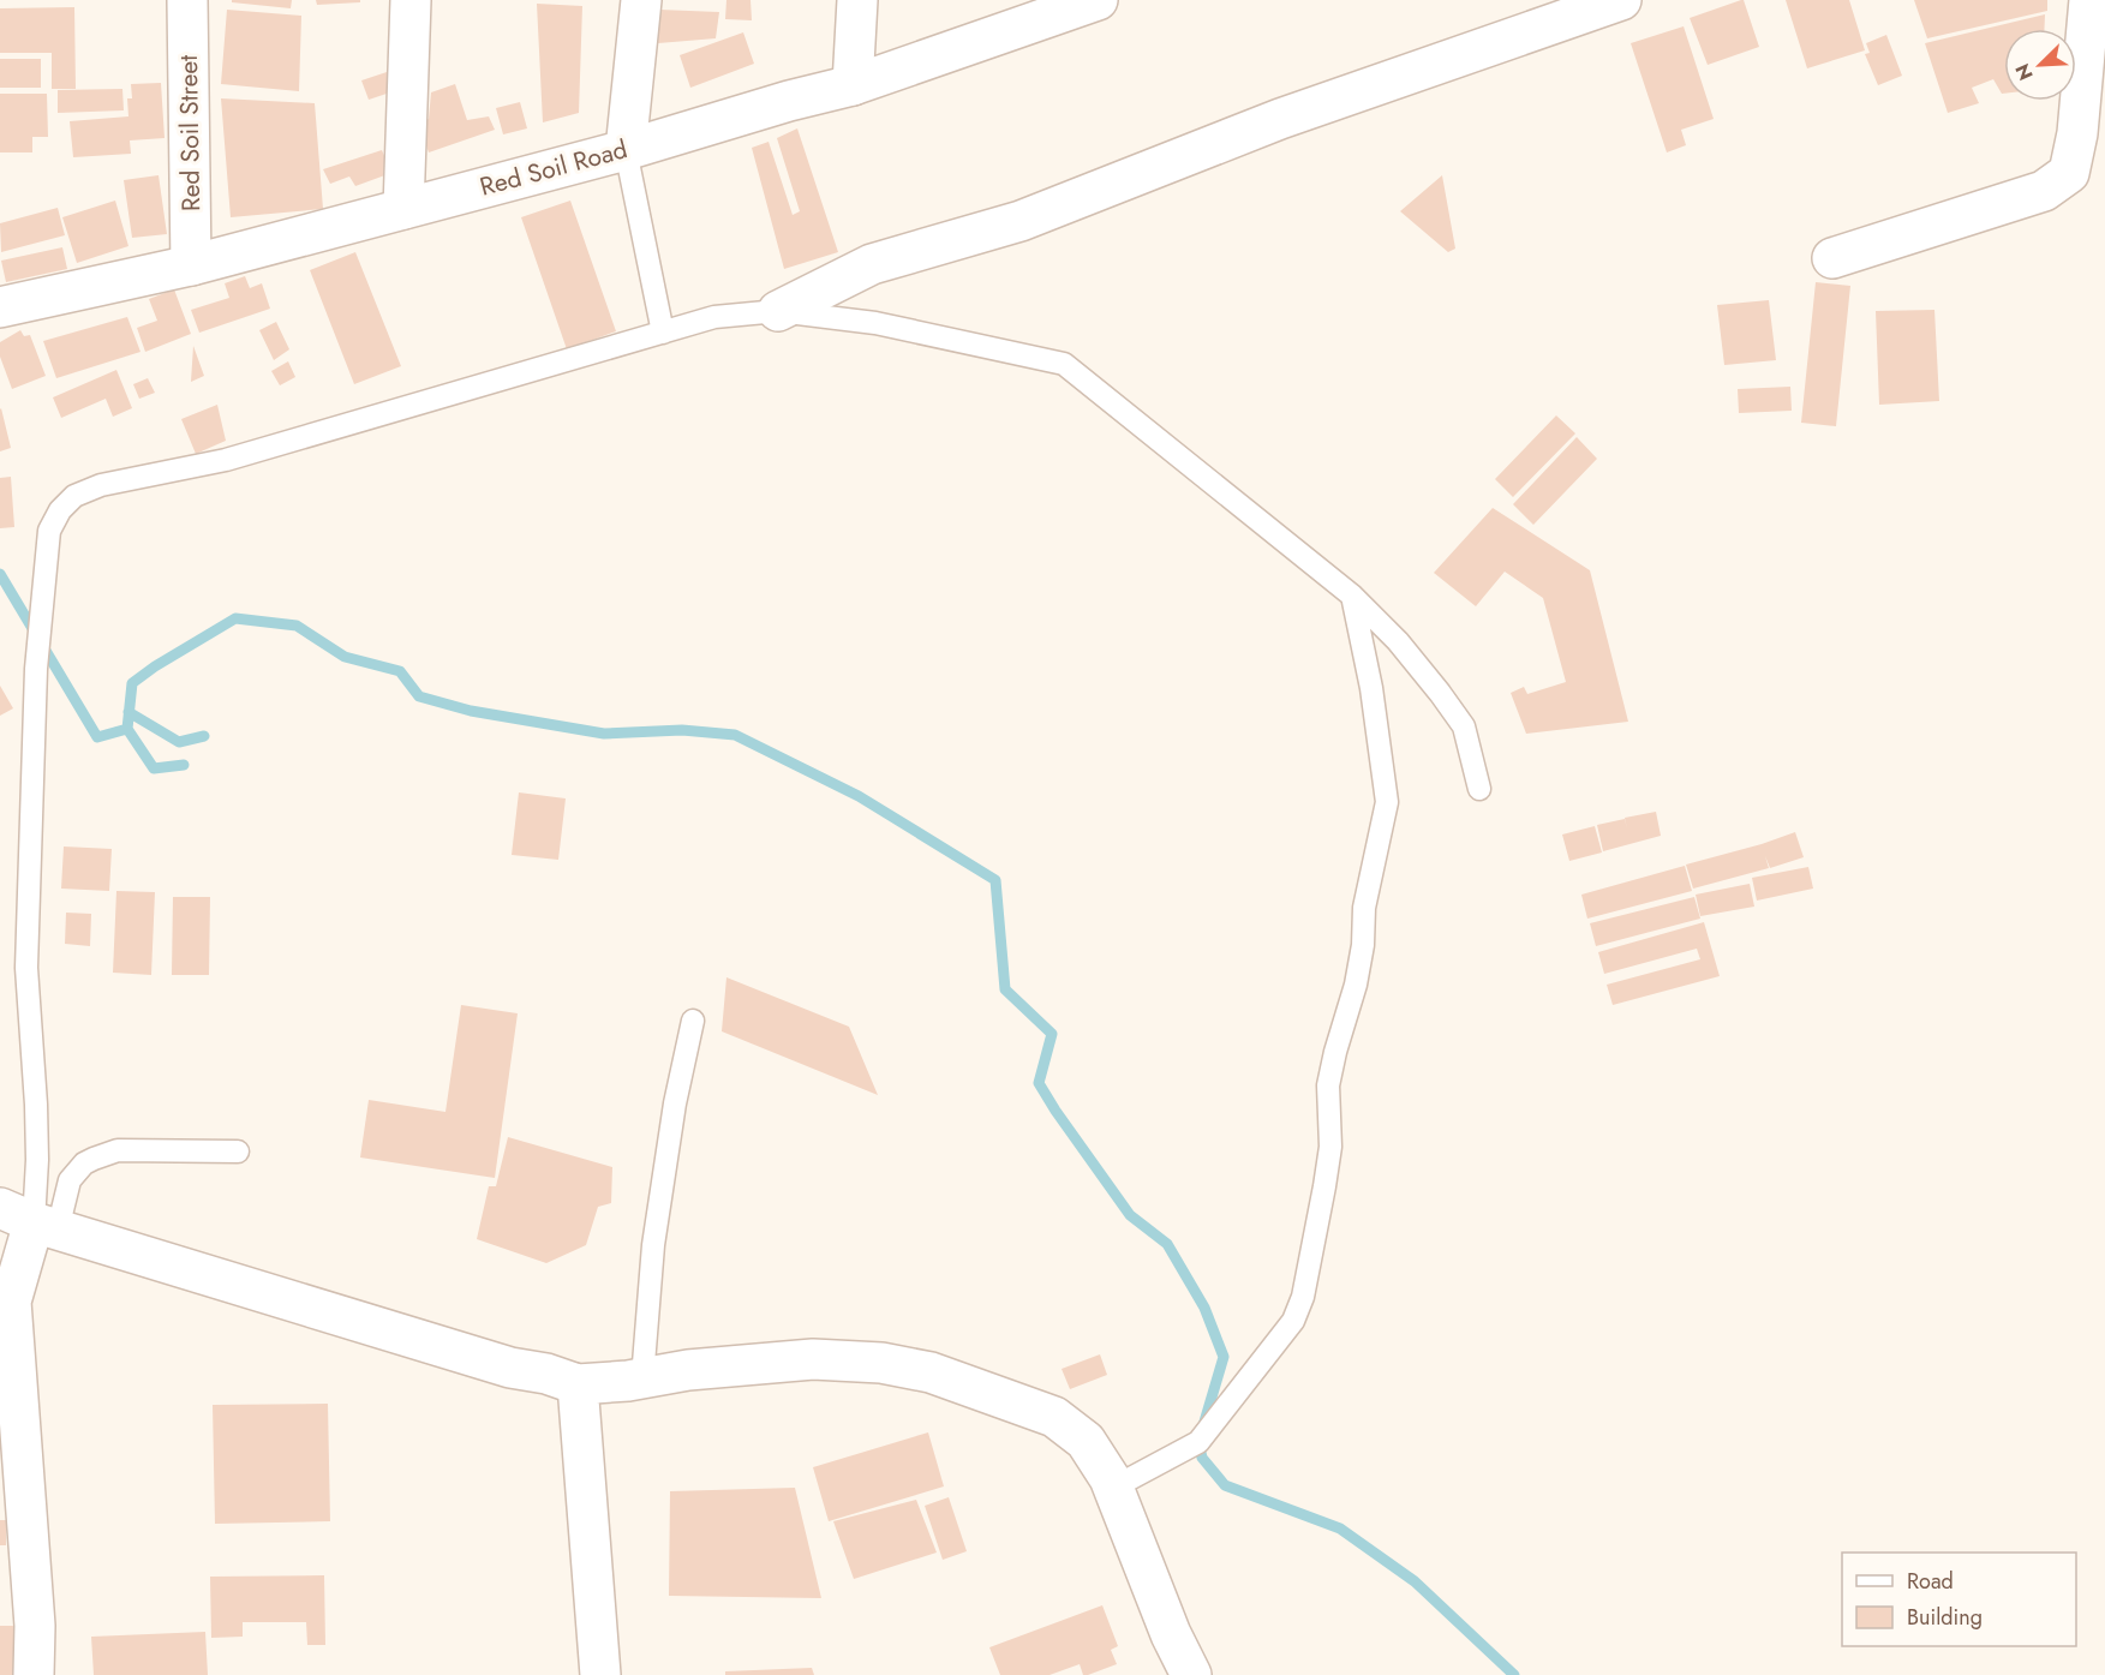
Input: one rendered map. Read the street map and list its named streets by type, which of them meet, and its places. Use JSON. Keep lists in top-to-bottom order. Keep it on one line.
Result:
{"streets":{"street":["Red Soil Street","Red Soil Road"]},"crossings":[["Red Soil Street","Red Soil Road"]],"legend":["Road","Building"],"north":"bottom left"}
